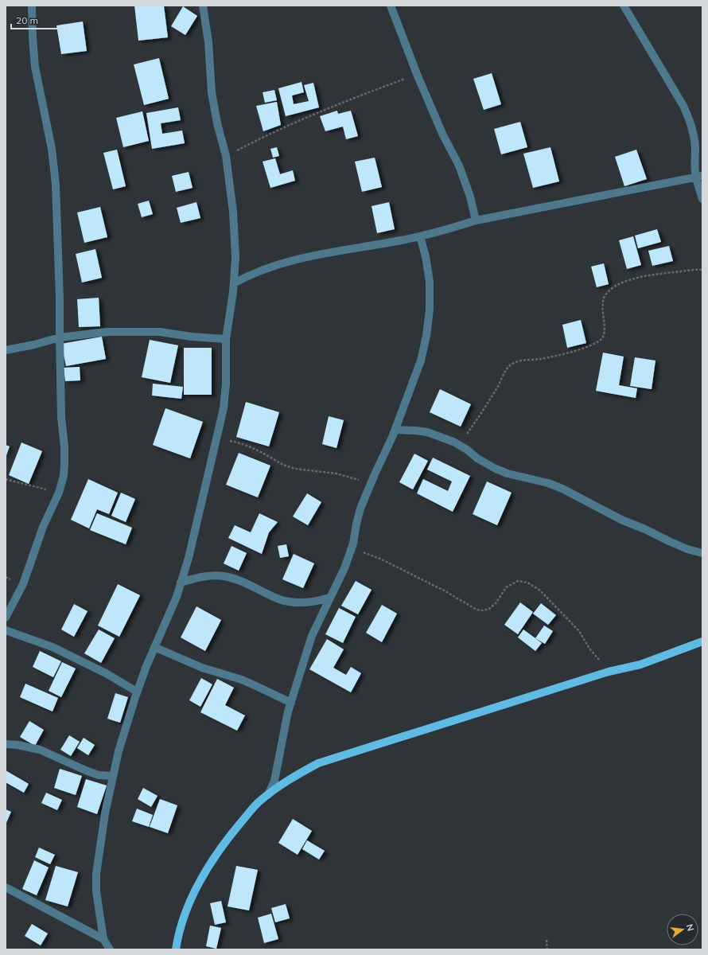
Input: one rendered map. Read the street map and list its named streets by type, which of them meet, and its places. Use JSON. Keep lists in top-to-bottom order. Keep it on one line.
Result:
{"scale_bar":"20 m","north":"right"}
